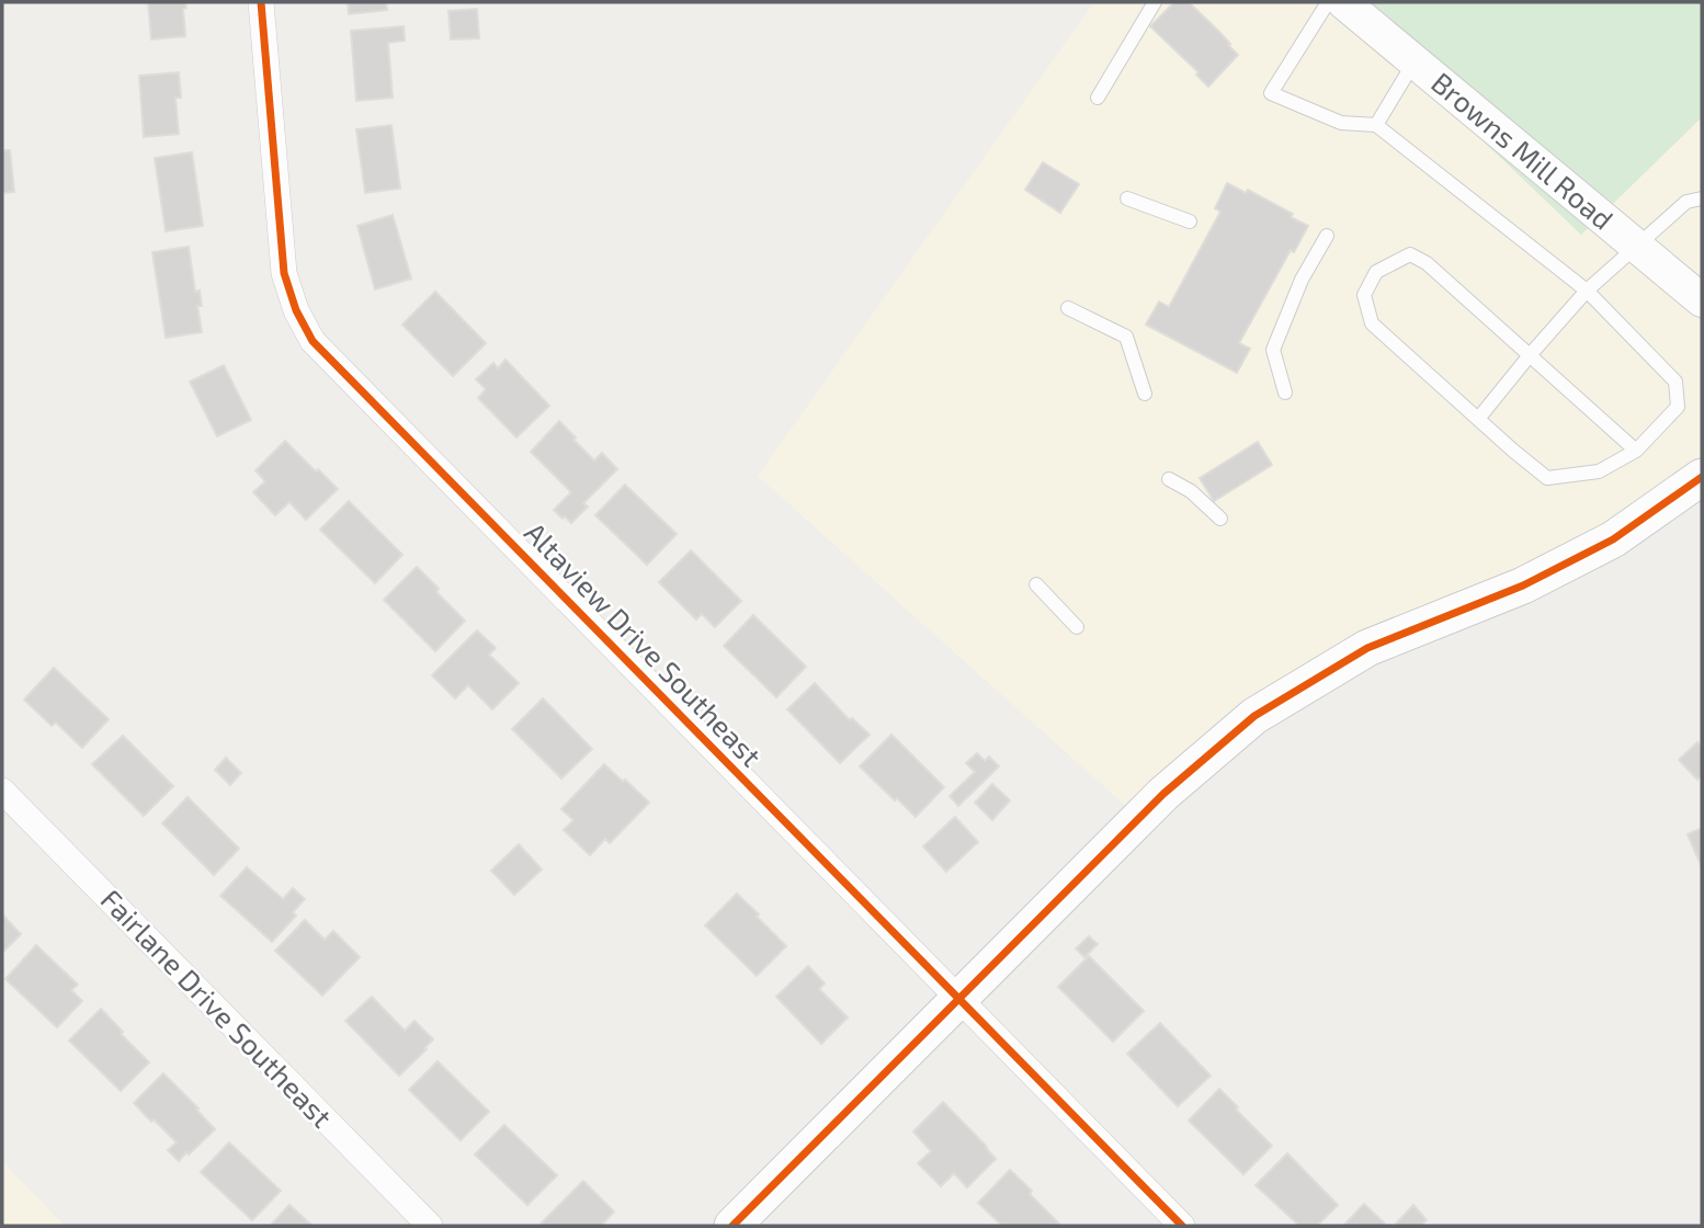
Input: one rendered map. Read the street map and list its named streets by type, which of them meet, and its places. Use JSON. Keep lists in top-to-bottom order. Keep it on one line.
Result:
{"streets":{"street":["Browns Mill Road","Altaview Drive Southeast","Fairlane Drive Southeast"]}}
